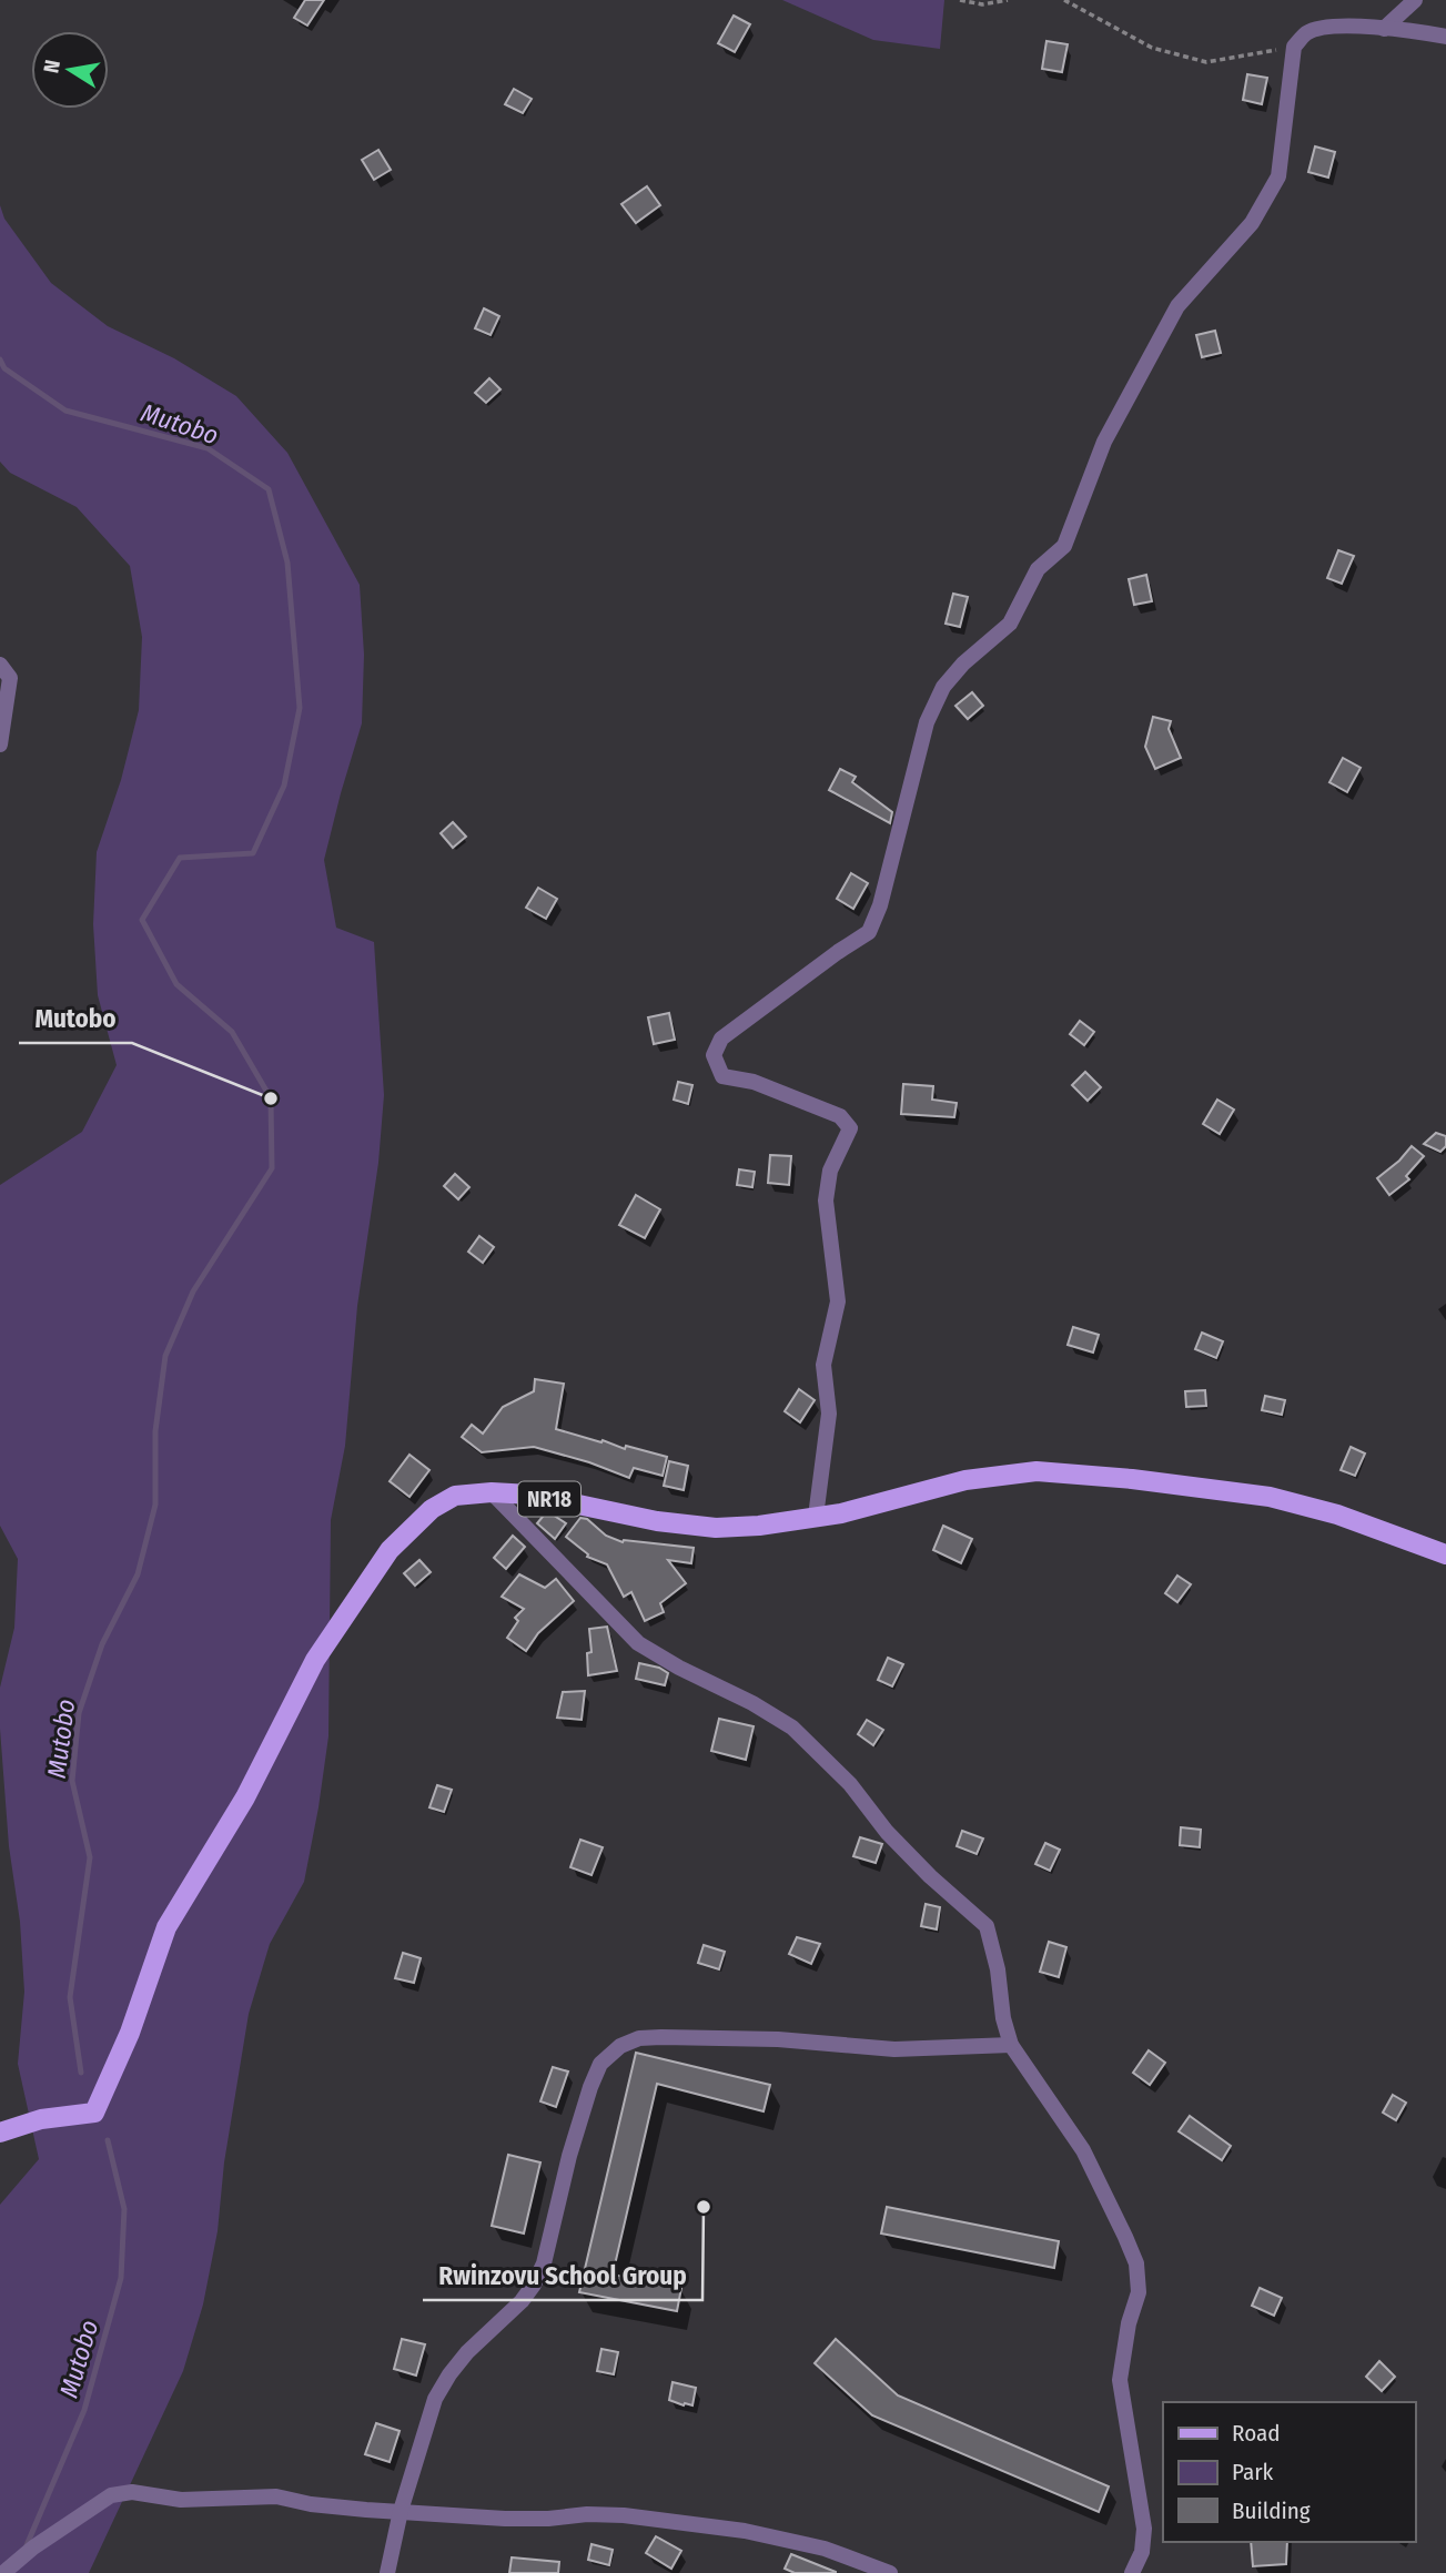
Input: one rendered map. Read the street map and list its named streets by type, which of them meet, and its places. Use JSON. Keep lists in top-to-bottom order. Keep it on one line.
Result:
{"streets":{"main road":["NR18"]},"water":["Mutobo"],"places":["Mutobo","Rwinzovu School Group"],"legend":["Road","Park","Building"],"north":"left"}
